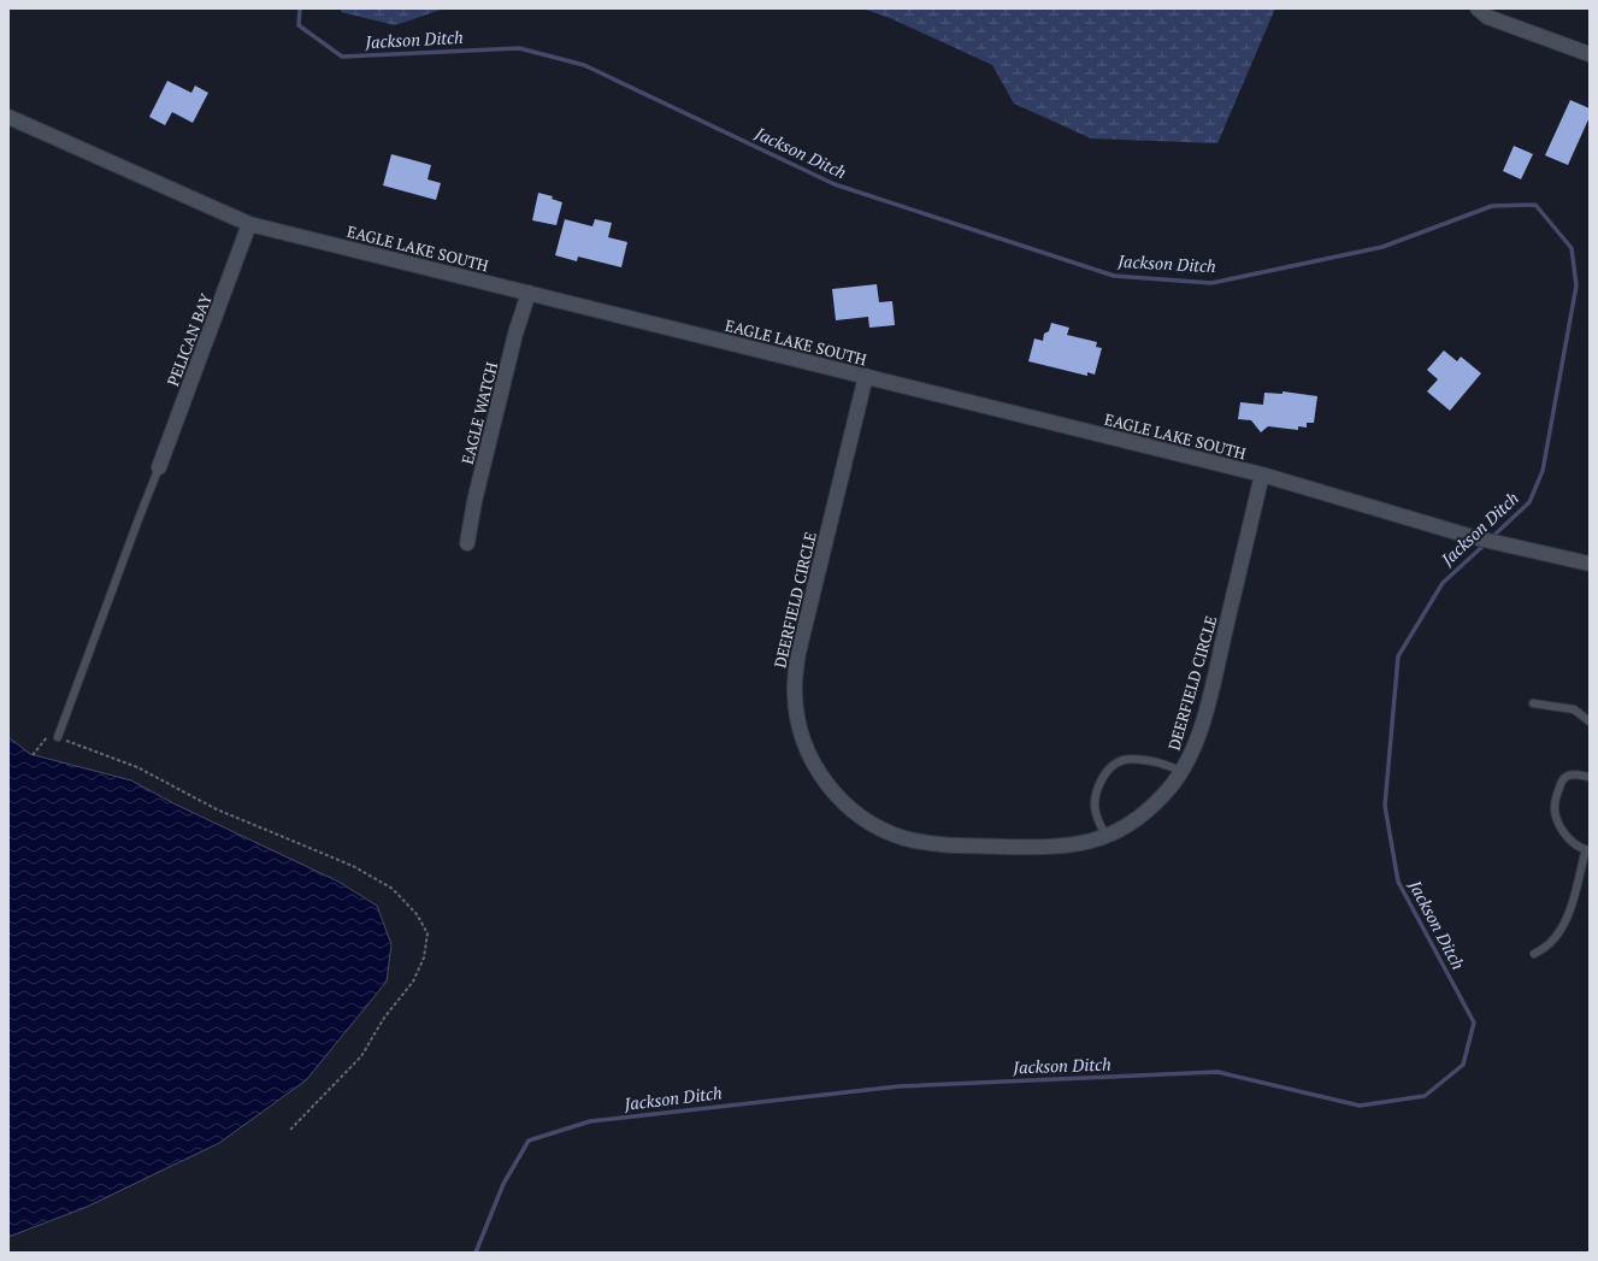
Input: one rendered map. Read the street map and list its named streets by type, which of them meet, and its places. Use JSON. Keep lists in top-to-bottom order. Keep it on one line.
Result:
{"streets":{"street":["EAGLE LAKE SOUTH","PELICAN BAY","EAGLE WATCH","DEERFIELD CIRCLE"]},"crossings":[["EAGLE LAKE SOUTH","PELICAN BAY"],["EAGLE LAKE SOUTH","EAGLE WATCH"],["EAGLE LAKE SOUTH","DEERFIELD CIRCLE"]],"water":["Jackson Ditch"]}
